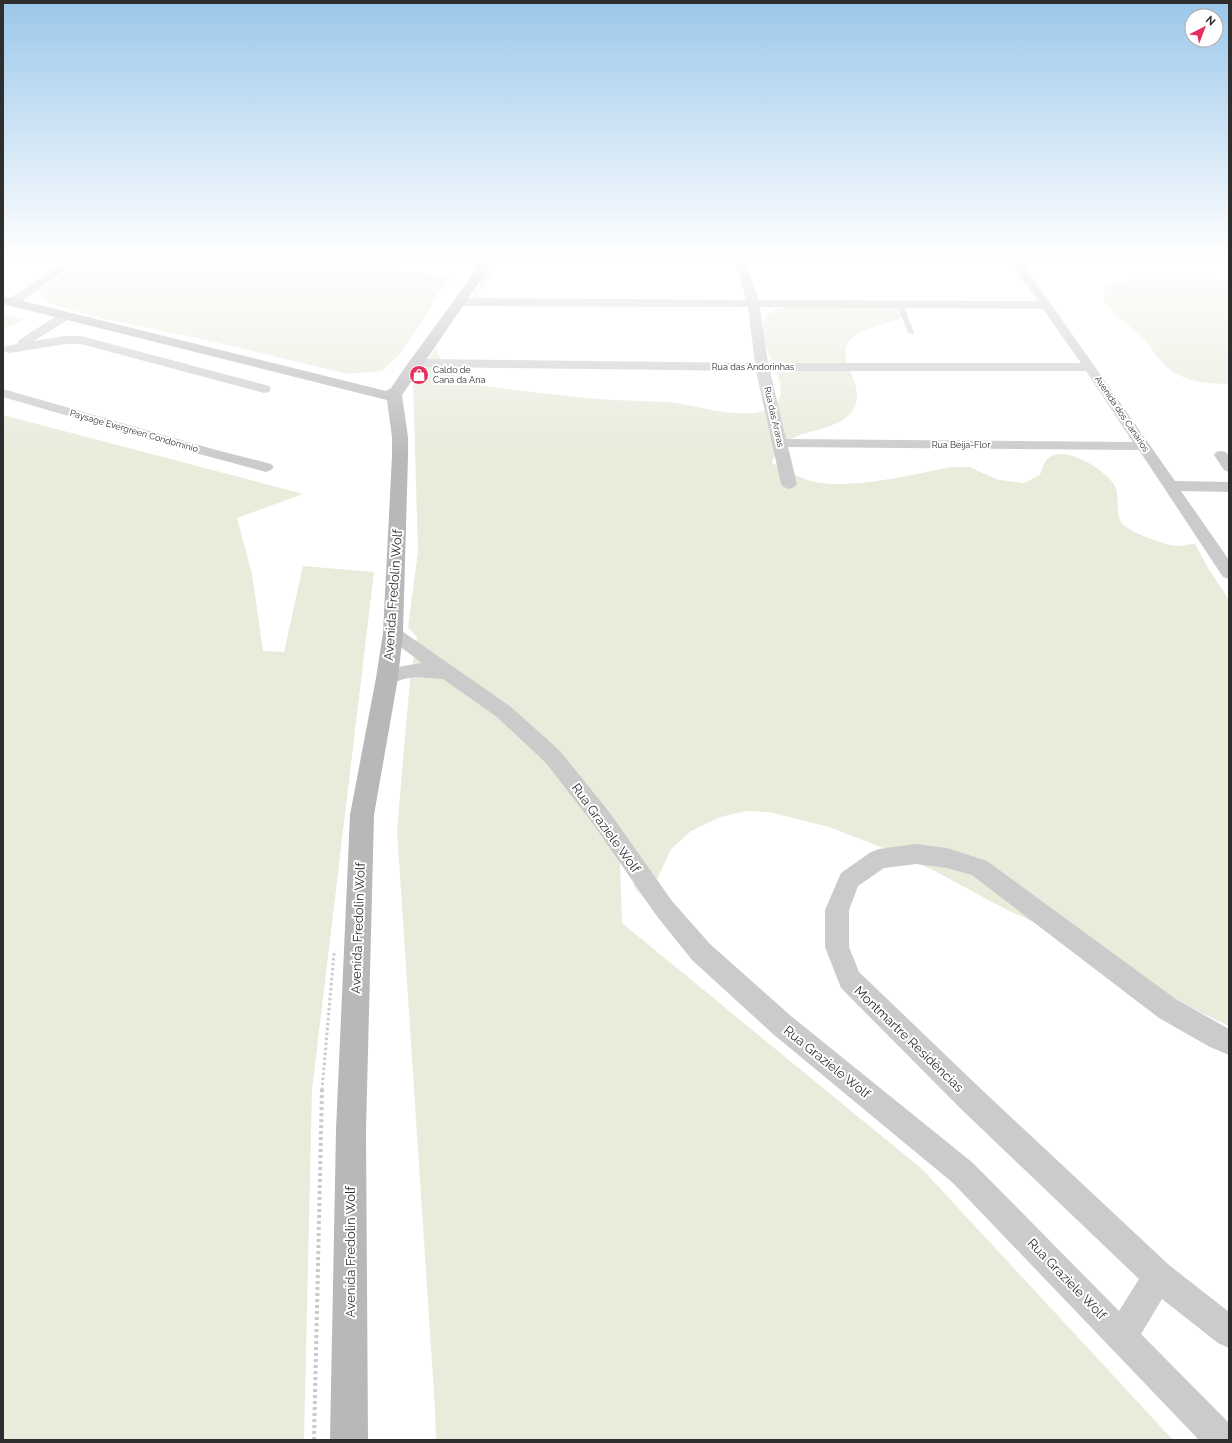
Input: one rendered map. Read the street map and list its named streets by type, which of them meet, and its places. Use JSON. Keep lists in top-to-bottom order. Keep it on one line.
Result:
{"streets":{"main road":["Avenida Fredolin Wolf"],"street":["Rua das Andorinhas","Avenida dos Canários","Rua das Araras","Paysage Evergreen Condomínio","Rua Beija-Flor","Rua Graziele Wolf","Montmartre Residências"]},"crossings":[["Rua das Andorinhas","Avenida dos Canários"],["Rua das Andorinhas","Rua das Araras"],["Avenida dos Canários","Rua Beija-Flor"],["Rua das Araras","Rua Beija-Flor"],["Avenida Fredolin Wolf","Rua Graziele Wolf"]],"places":{"shop":["Caldo de Cana da Ana"]},"north":"top right"}
